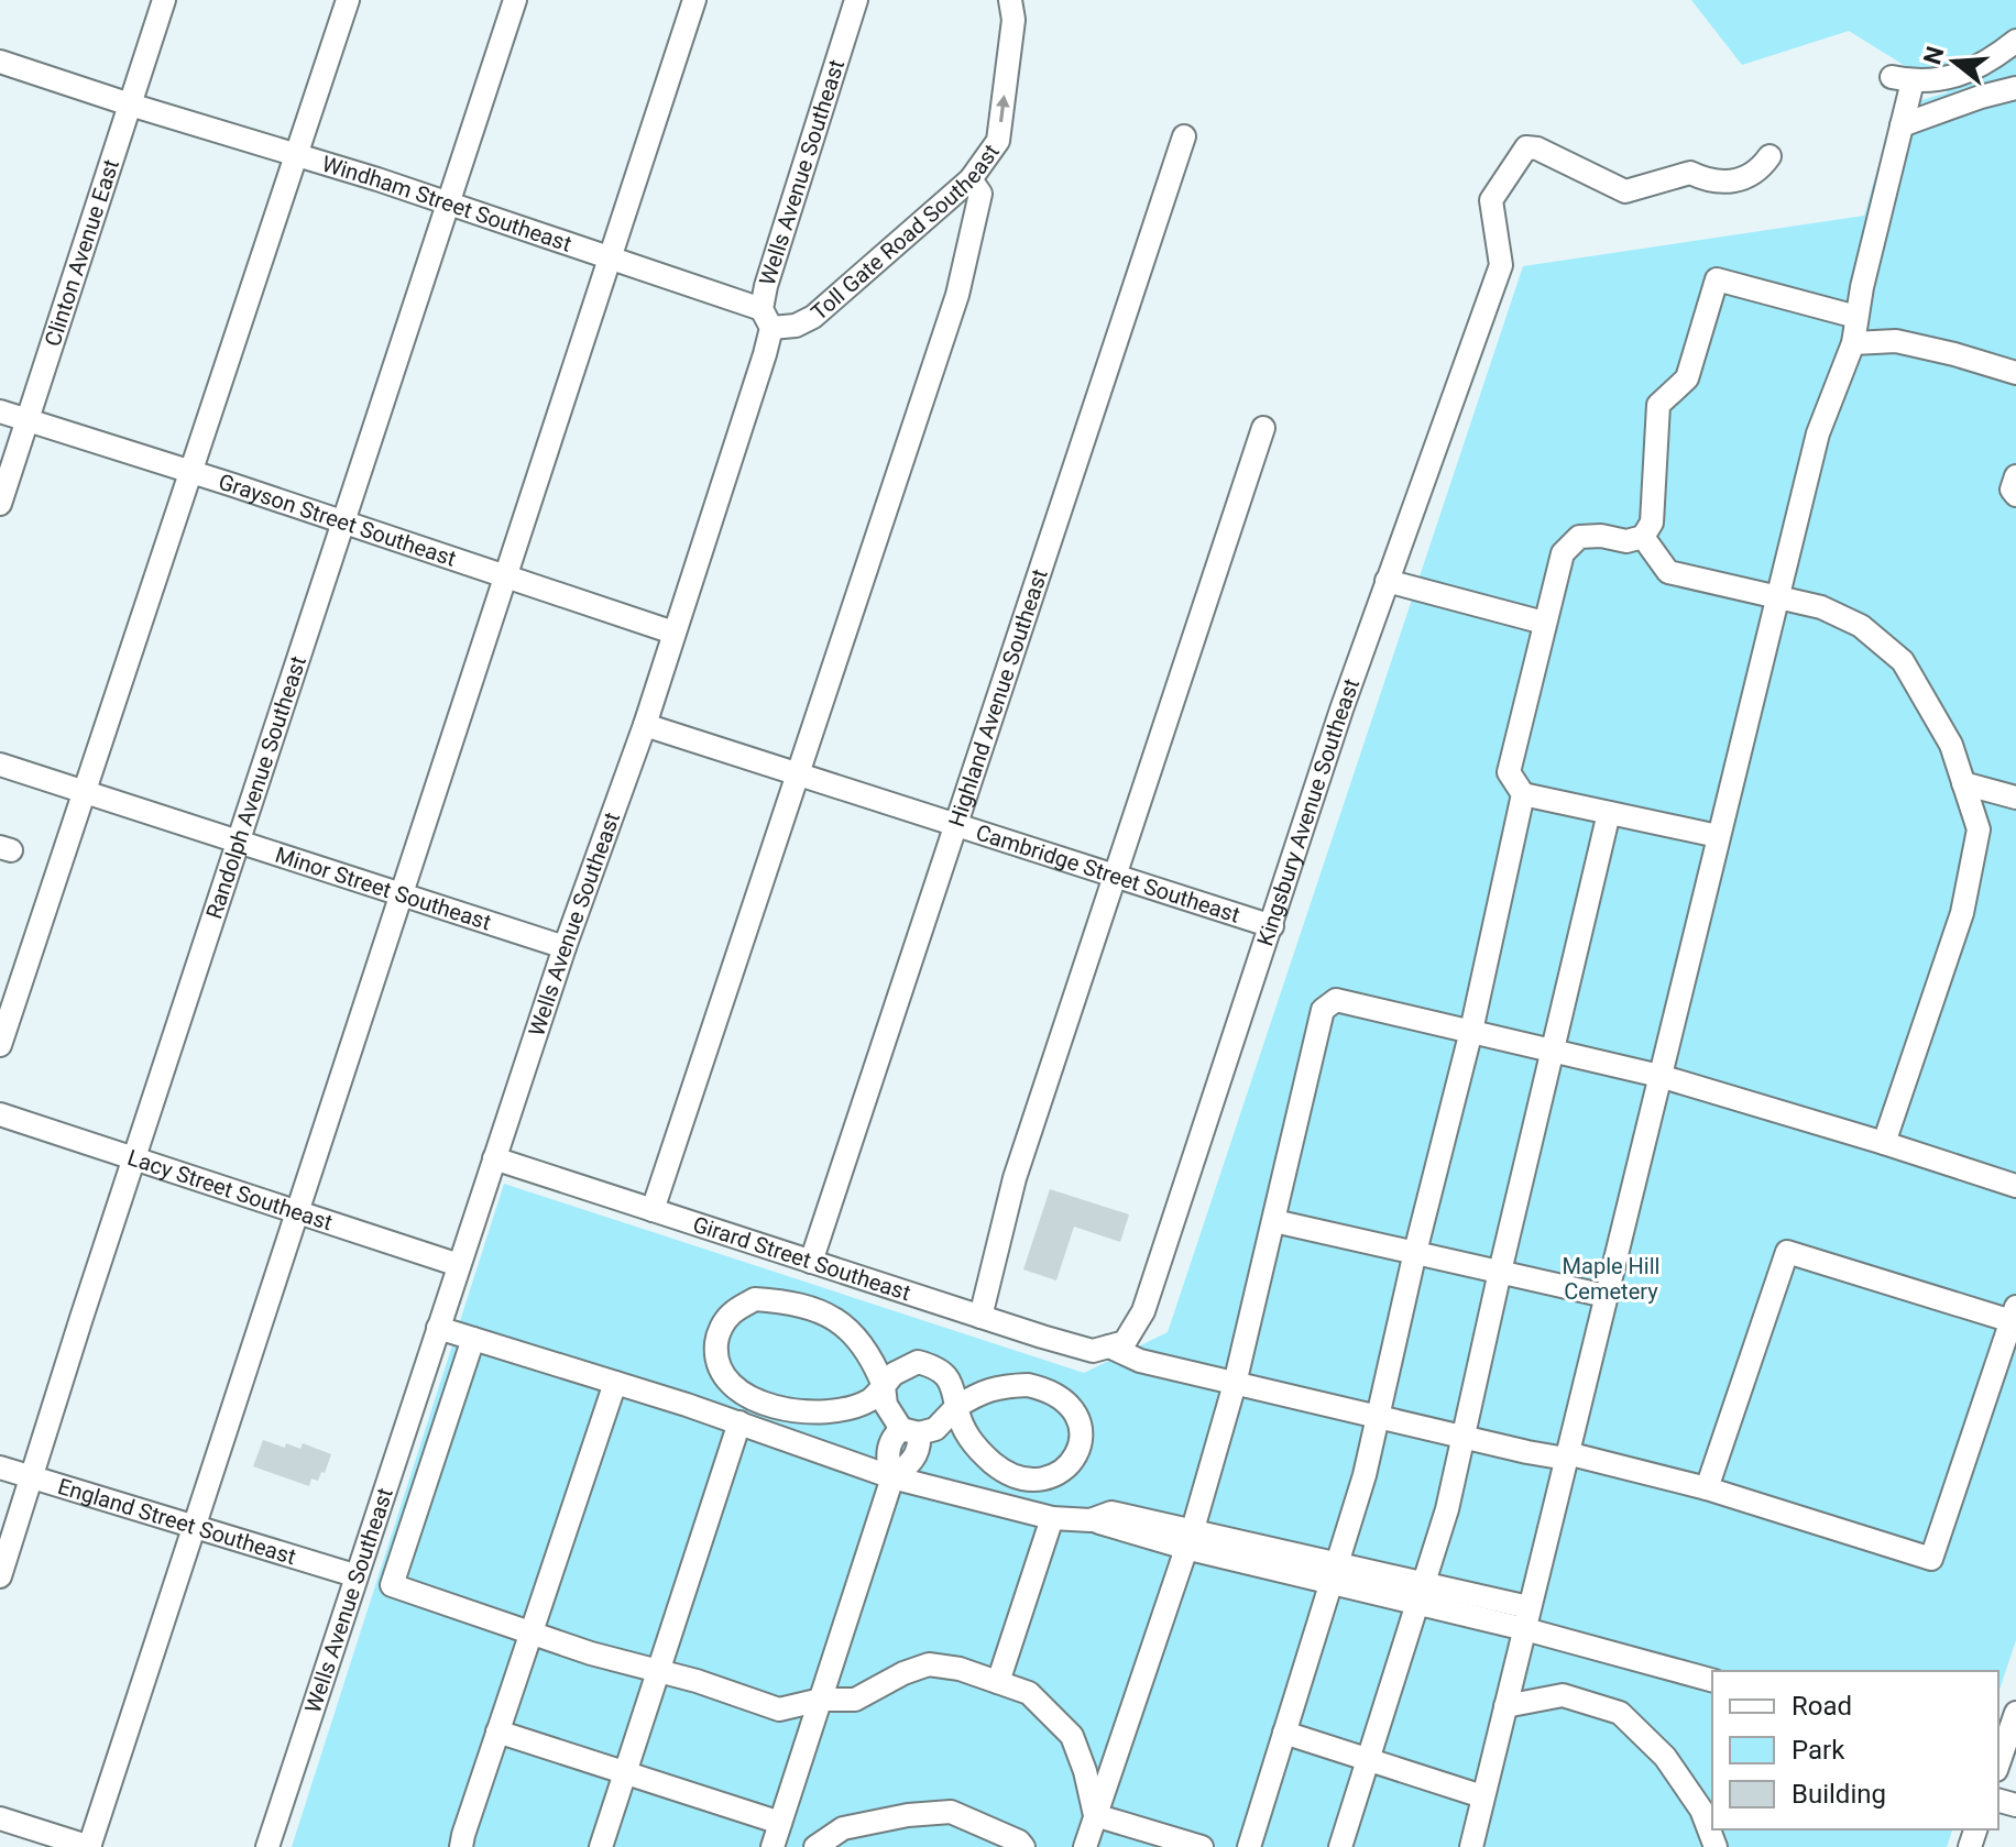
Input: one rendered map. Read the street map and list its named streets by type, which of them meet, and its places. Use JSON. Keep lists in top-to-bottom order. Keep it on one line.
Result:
{"streets":{"street":["Wells Avenue Southeast","Windham Street Southeast","Toll Gate Road Southeast","Clinton Avenue East","Grayson Street Southeast","Highland Avenue Southeast","Randolph Avenue Southeast","Kingsbury Avenue Southeast","Cambridge Street Southeast","Minor Street Southeast","Lacy Street Southeast","Girard Street Southeast","England Street Southeast"]},"crossings":[["Wells Avenue Southeast","Windham Street Southeast"],["Wells Avenue Southeast","Toll Gate Road Southeast"],["Wells Avenue Southeast","Grayson Street Southeast"],["Wells Avenue Southeast","Cambridge Street Southeast"],["Wells Avenue Southeast","Minor Street Southeast"],["Wells Avenue Southeast","Lacy Street Southeast"],["Wells Avenue Southeast","Girard Street Southeast"],["Wells Avenue Southeast","England Street Southeast"],["Windham Street Southeast","Toll Gate Road Southeast"],["Windham Street Southeast","Clinton Avenue East"],["Windham Street Southeast","Randolph Avenue Southeast"],["Clinton Avenue East","Grayson Street Southeast"],["Grayson Street Southeast","Randolph Avenue Southeast"],["Highland Avenue Southeast","Cambridge Street Southeast"],["Highland Avenue Southeast","Girard Street Southeast"],["Randolph Avenue Southeast","Minor Street Southeast"],["Randolph Avenue Southeast","Lacy Street Southeast"],["Randolph Avenue Southeast","England Street Southeast"],["Kingsbury Avenue Southeast","Cambridge Street Southeast"],["Kingsbury Avenue Southeast","Girard Street Southeast"]],"one_way":["Toll Gate Road Southeast"],"parks":["Maple Hill Cemetery"],"legend":["Road","Park","Building"],"north":"left"}
